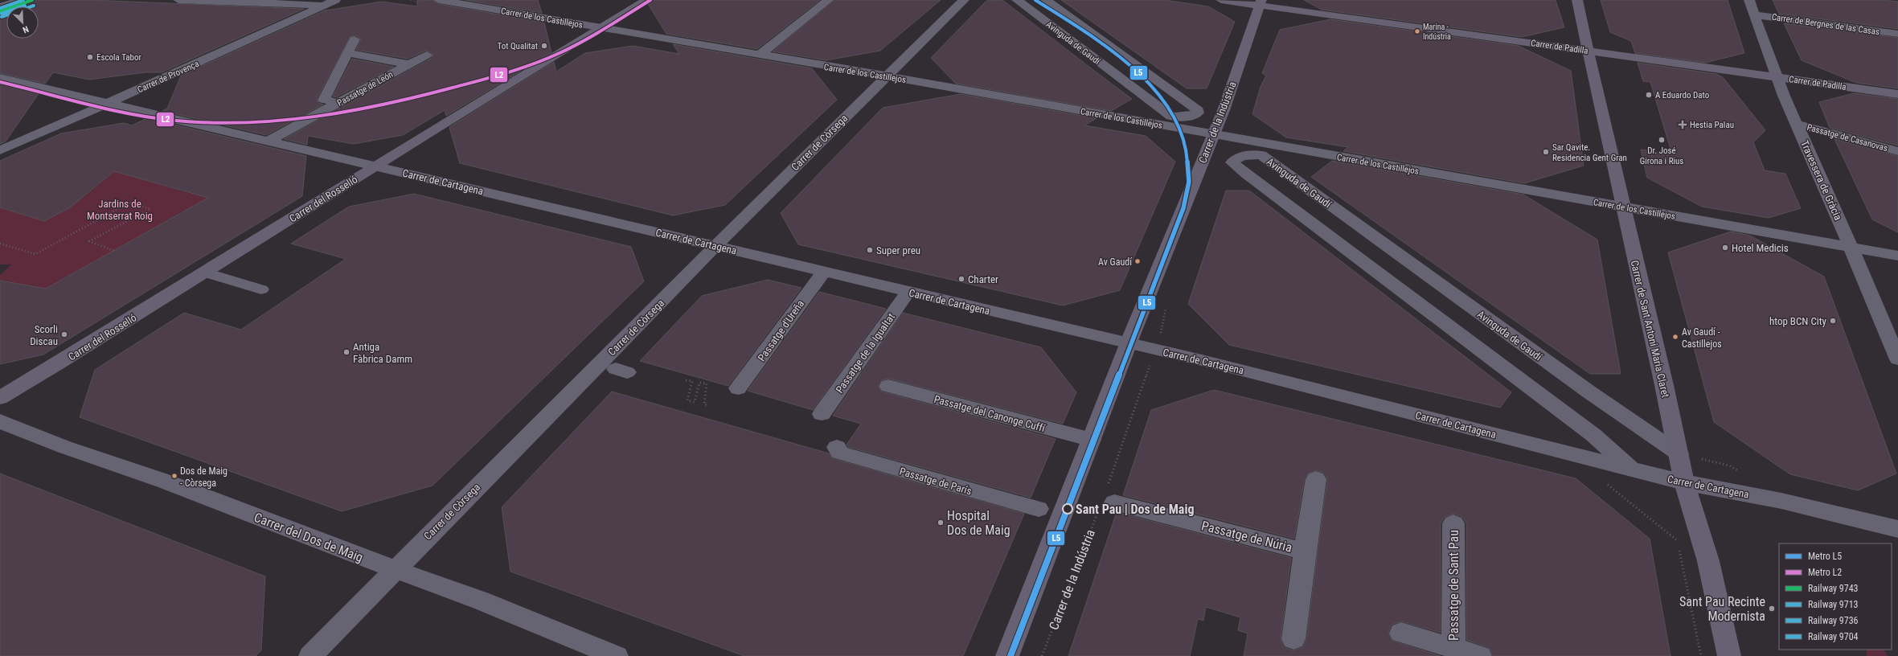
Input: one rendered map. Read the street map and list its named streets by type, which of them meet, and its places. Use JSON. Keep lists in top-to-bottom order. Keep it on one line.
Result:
{"streets":{"main road":["Carrer de Padilla","Carrer de la Indústria","Carrer del Rosselló","Carrer de Sant Antoni Maria Claret"],"street":["Carrer de los Castillejos","Carrer de Bergnes de las Casas","Avinguda de Gaudí","Carrer de Provença","Passatge de León","Passatge de Casanovas","Carrer de Còrsega","Travessera de Gràcia","Carrer de Cartagena","Passatge d'Ureña","Passatge de la Igualtat","Passatge del Canonge Cuffí","Passatge de París","Passatge de Núria","Carrer del Dos de Maig","Passatge de Sant Pau"]},"crossings":[["Carrer de los Castillejos","Carrer de la Indústria"],["Carrer de los Castillejos","Carrer de Còrsega"],["Carrer de los Castillejos","Travessera de Gràcia"],["Carrer de los Castillejos","Carrer del Rosselló"],["Carrer de los Castillejos","Carrer de Sant Antoni Maria Claret"],["Carrer de Bergnes de las Casas","Travessera de Gràcia"],["Avinguda de Gaudí","Carrer de Cartagena"],["Avinguda de Gaudí","Carrer de Sant Antoni Maria Claret"],["Carrer de Padilla","Carrer de la Indústria"],["Carrer de Padilla","Travessera de Gràcia"],["Carrer de Padilla","Carrer de Sant Antoni Maria Claret"],["Carrer de Provença","Carrer de Cartagena"],["Passatge de León","Carrer de Cartagena"],["Carrer de la Indústria","Carrer de Cartagena"],["Carrer de la Indústria","Passatge del Canonge Cuffí"],["Carrer de la Indústria","Passatge de Núria"],["Passatge de Casanovas","Travessera de Gràcia"],["Carrer de Còrsega","Carrer de Cartagena"],["Carrer de Còrsega","Carrer del Dos de Maig"],["Carrer de Cartagena","Carrer del Rosselló"],["Carrer de Cartagena","Carrer de Sant Antoni Maria Claret"],["Carrer de Cartagena","Passatge d'Ureña"],["Carrer de Cartagena","Passatge de la Igualtat"]],"parks":["Jardins de Montserrat Roig"],"places":{"other":["Marina - Indústria","Tot Qualitat","Escola Tabor","A Eduardo Dato","Dr. José Girona i Rius","Sar Qavite. Residencia Gent Gran","Hotel Medicis","Super preu","Av Gaudí","Charter","htop BCN City","Scorli Discau","Av Gaudí - Castillejos","Antiga Fàbrica Damm","Dos de Maig - Còrsega","Sant Pau | Dos de Maig","Hospital Dos de Maig","Sant Pau Recinte Modernista"],"health":["Hestia Palau"]},"lines":["metro line L5","metro line L2","rail line 9743","rail line 9736","rail line 9713","rail line 9704"],"legend":["Metro L5","Metro L2","Railway 9743","Railway 9713","Railway 9736","Railway 9704"],"north":"bottom right"}
